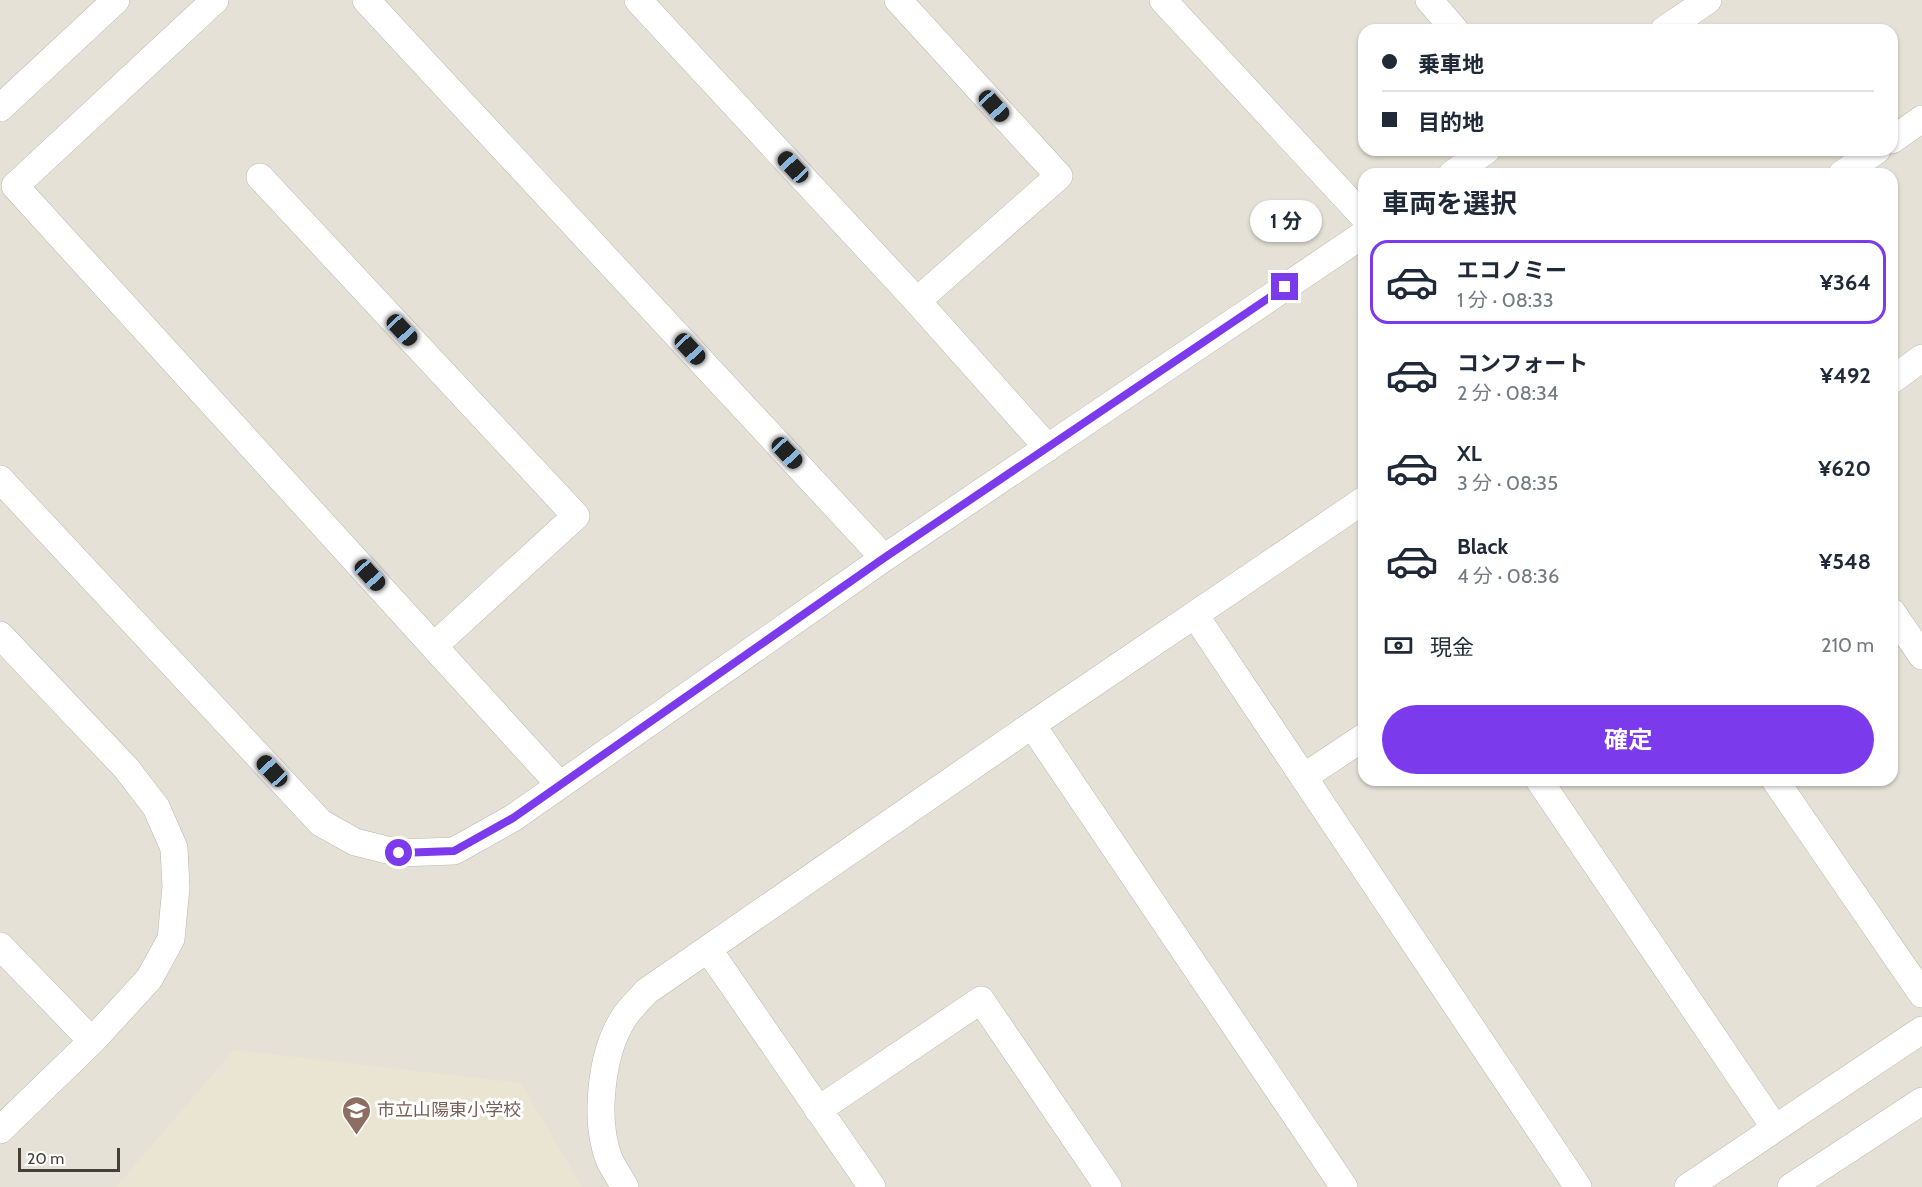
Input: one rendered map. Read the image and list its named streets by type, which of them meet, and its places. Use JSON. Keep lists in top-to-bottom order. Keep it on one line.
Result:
{"places":{"school or university":["市立山陽東小学校"]},"scale_bar":"20 m","page":{"banner":["乗車地","目的地"],"heading":"車両を選択","bubble":"1 分","list":[{"name":"エコノミー","note":"1 分 · 08:33","value":"¥364"},{"name":"コンフォート","note":"2 分 · 08:34","value":"¥492"},{"name":"XL","note":"3 分 · 08:35","value":"¥620"},{"name":"Black","note":"4 分 · 08:36","value":"¥548"}],"pay":["現金","210 m"],"buttons":"確定","scale":"20 m"}}
